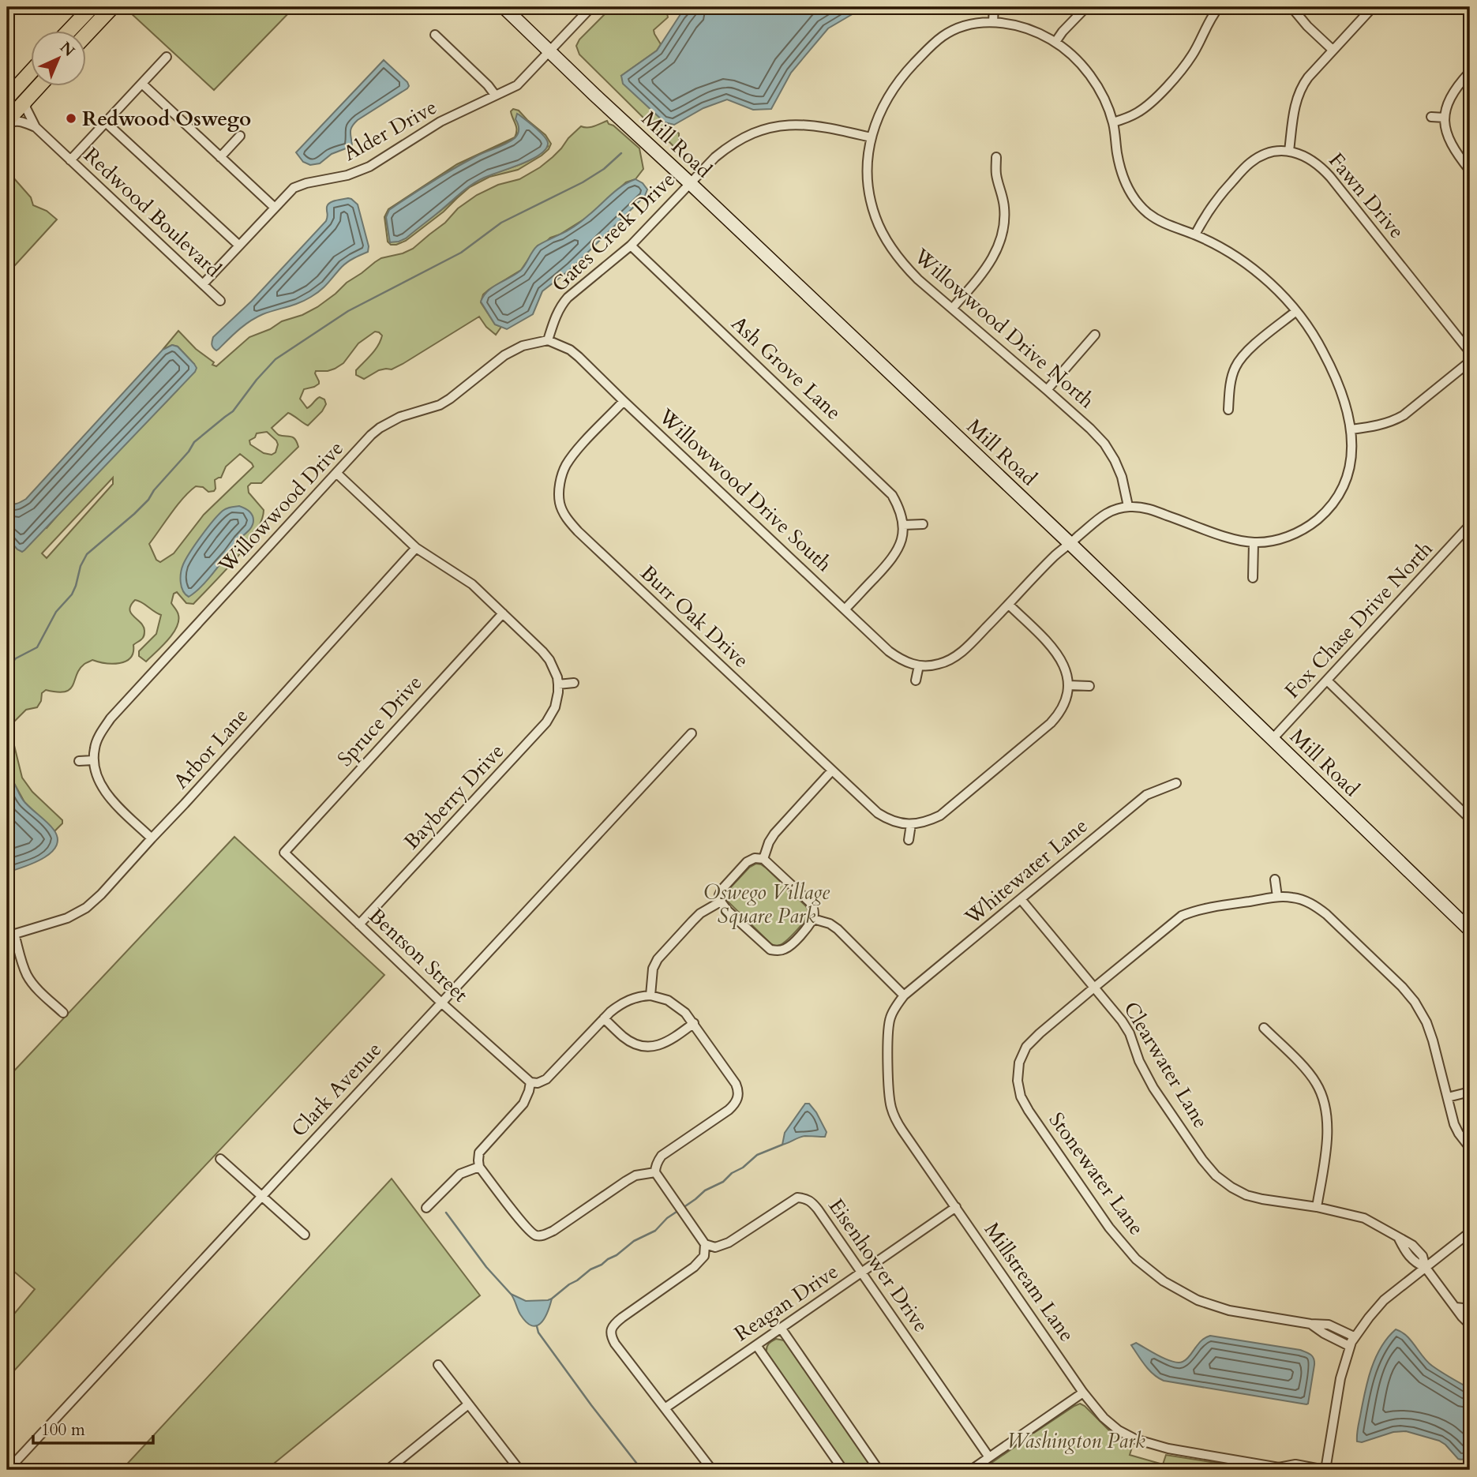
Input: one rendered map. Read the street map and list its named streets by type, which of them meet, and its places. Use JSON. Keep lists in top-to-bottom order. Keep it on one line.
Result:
{"streets":{"street":["Alder Drive","Mill Road","Fawn Drive","Redwood Boulevard","Gates Creek Drive","Willowwood Drive North","Ash Grove Lane","Willowwood Drive South","Willowwood Drive","Burr Oak Drive","Fox Chase Drive North","Spruce Drive","Arbor Lane","Bayberry Drive","Whitewater Lane","Bentson Street","Clearwater Lane","Clark Avenue","Stonewater Lane","Eisenhower Drive","Millstream Lane","Reagan Drive"]},"crossings":[["Alder Drive","Mill Road"],["Alder Drive","Redwood Boulevard"],["Mill Road","Gates Creek Drive"],["Mill Road","Fox Chase Drive North"],["Gates Creek Drive","Willowwood Drive North"],["Gates Creek Drive","Ash Grove Lane"],["Gates Creek Drive","Willowwood Drive South"],["Gates Creek Drive","Willowwood Drive"],["Willowwood Drive South","Willowwood Drive"],["Willowwood Drive South","Burr Oak Drive"],["Spruce Drive","Bentson Street"],["Bayberry Drive","Bentson Street"],["Whitewater Lane","Clearwater Lane"],["Whitewater Lane","Millstream Lane"],["Bentson Street","Clark Avenue"],["Clearwater Lane","Stonewater Lane"],["Eisenhower Drive","Reagan Drive"],["Millstream Lane","Reagan Drive"]],"parks":["Oswego Village Square Park","Washington Park"],"places":["Redwood Oswego"],"scale_bar":"100 m","north":"top right"}
